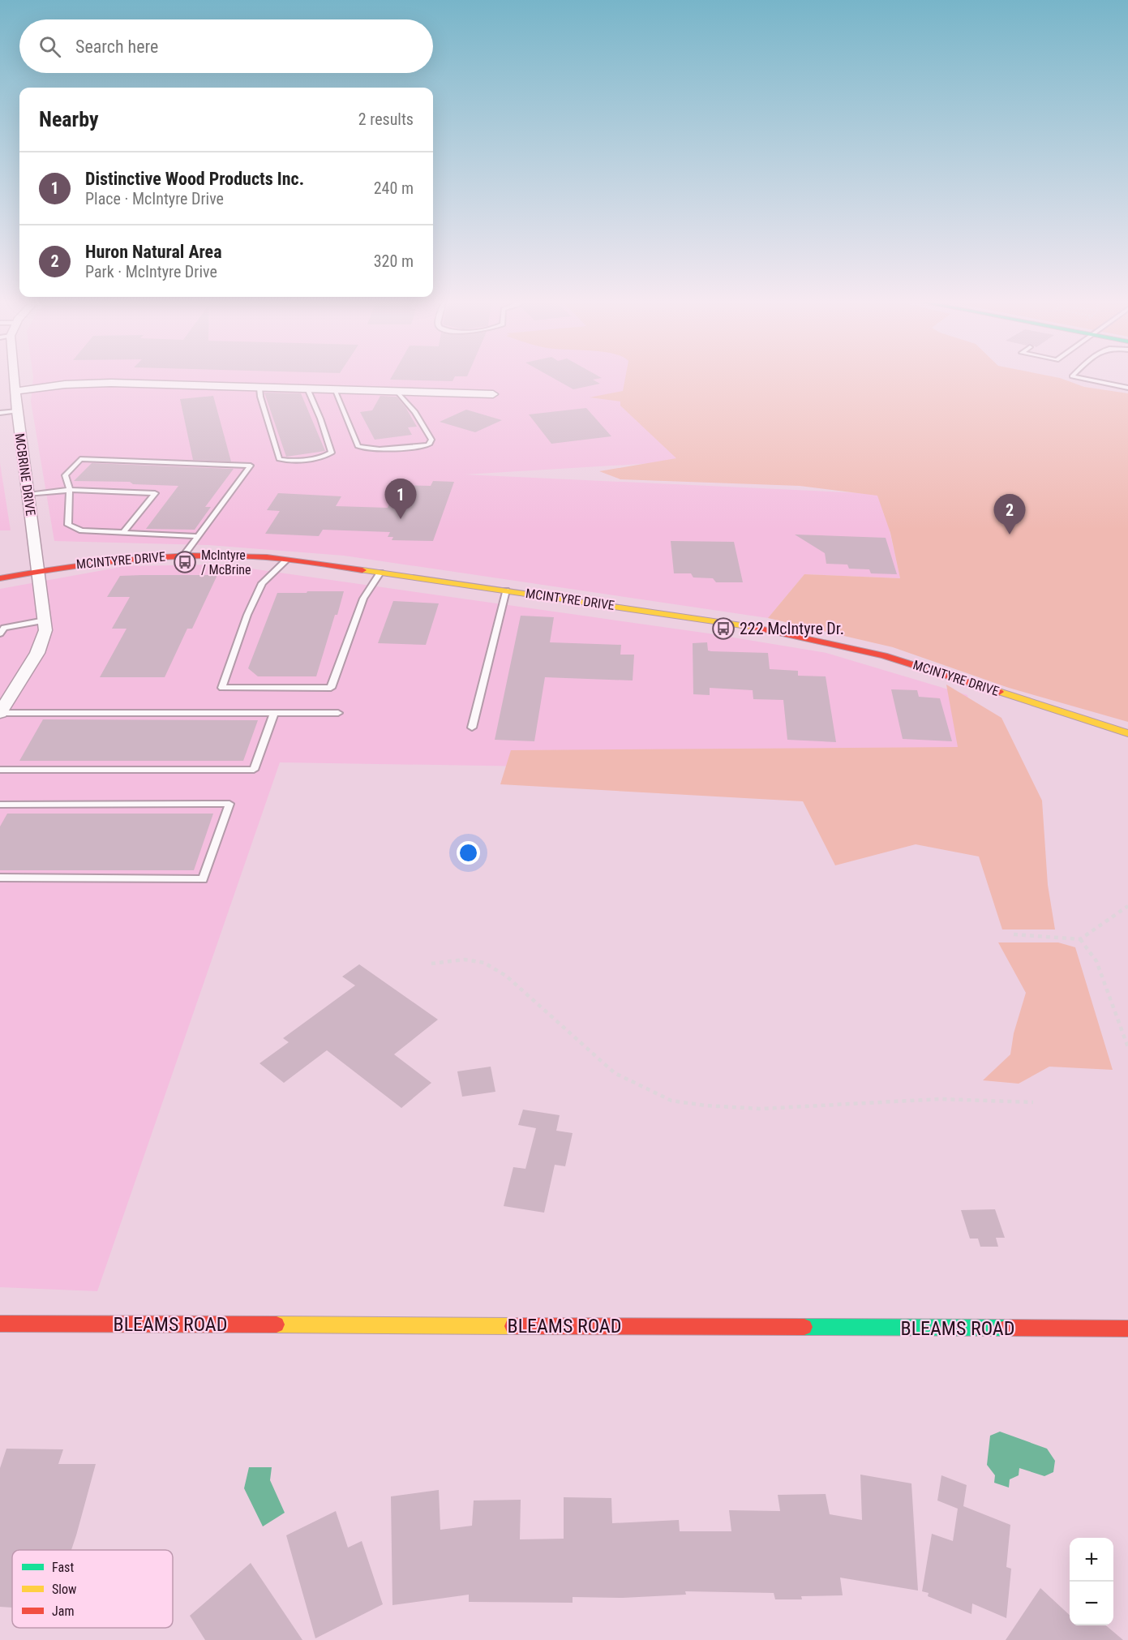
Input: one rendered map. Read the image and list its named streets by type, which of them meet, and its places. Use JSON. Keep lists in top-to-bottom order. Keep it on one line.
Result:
{"streets":{"street":["MCBRINE DRIVE","MCINTYRE DRIVE","BLEAMS ROAD"]},"crossings":[["MCBRINE DRIVE","MCINTYRE DRIVE"]],"places":{"bus stop":["McIntyre / McBrine","222 McIntyre Dr."]},"legend":["Fast","Slow","Jam"],"page":{"search":"Search here","heading":["Nearby","2 results"],"list":[{"mark":"1","name":"Distinctive Wood Products Inc.","note":"Place · McIntyre Drive","value":"240 m"},{"mark":"2","name":"Huron Natural Area","note":"Park · McIntyre Drive","value":"320 m"}],"pins":["1","2"],"map_buttons":["+","−"]}}
